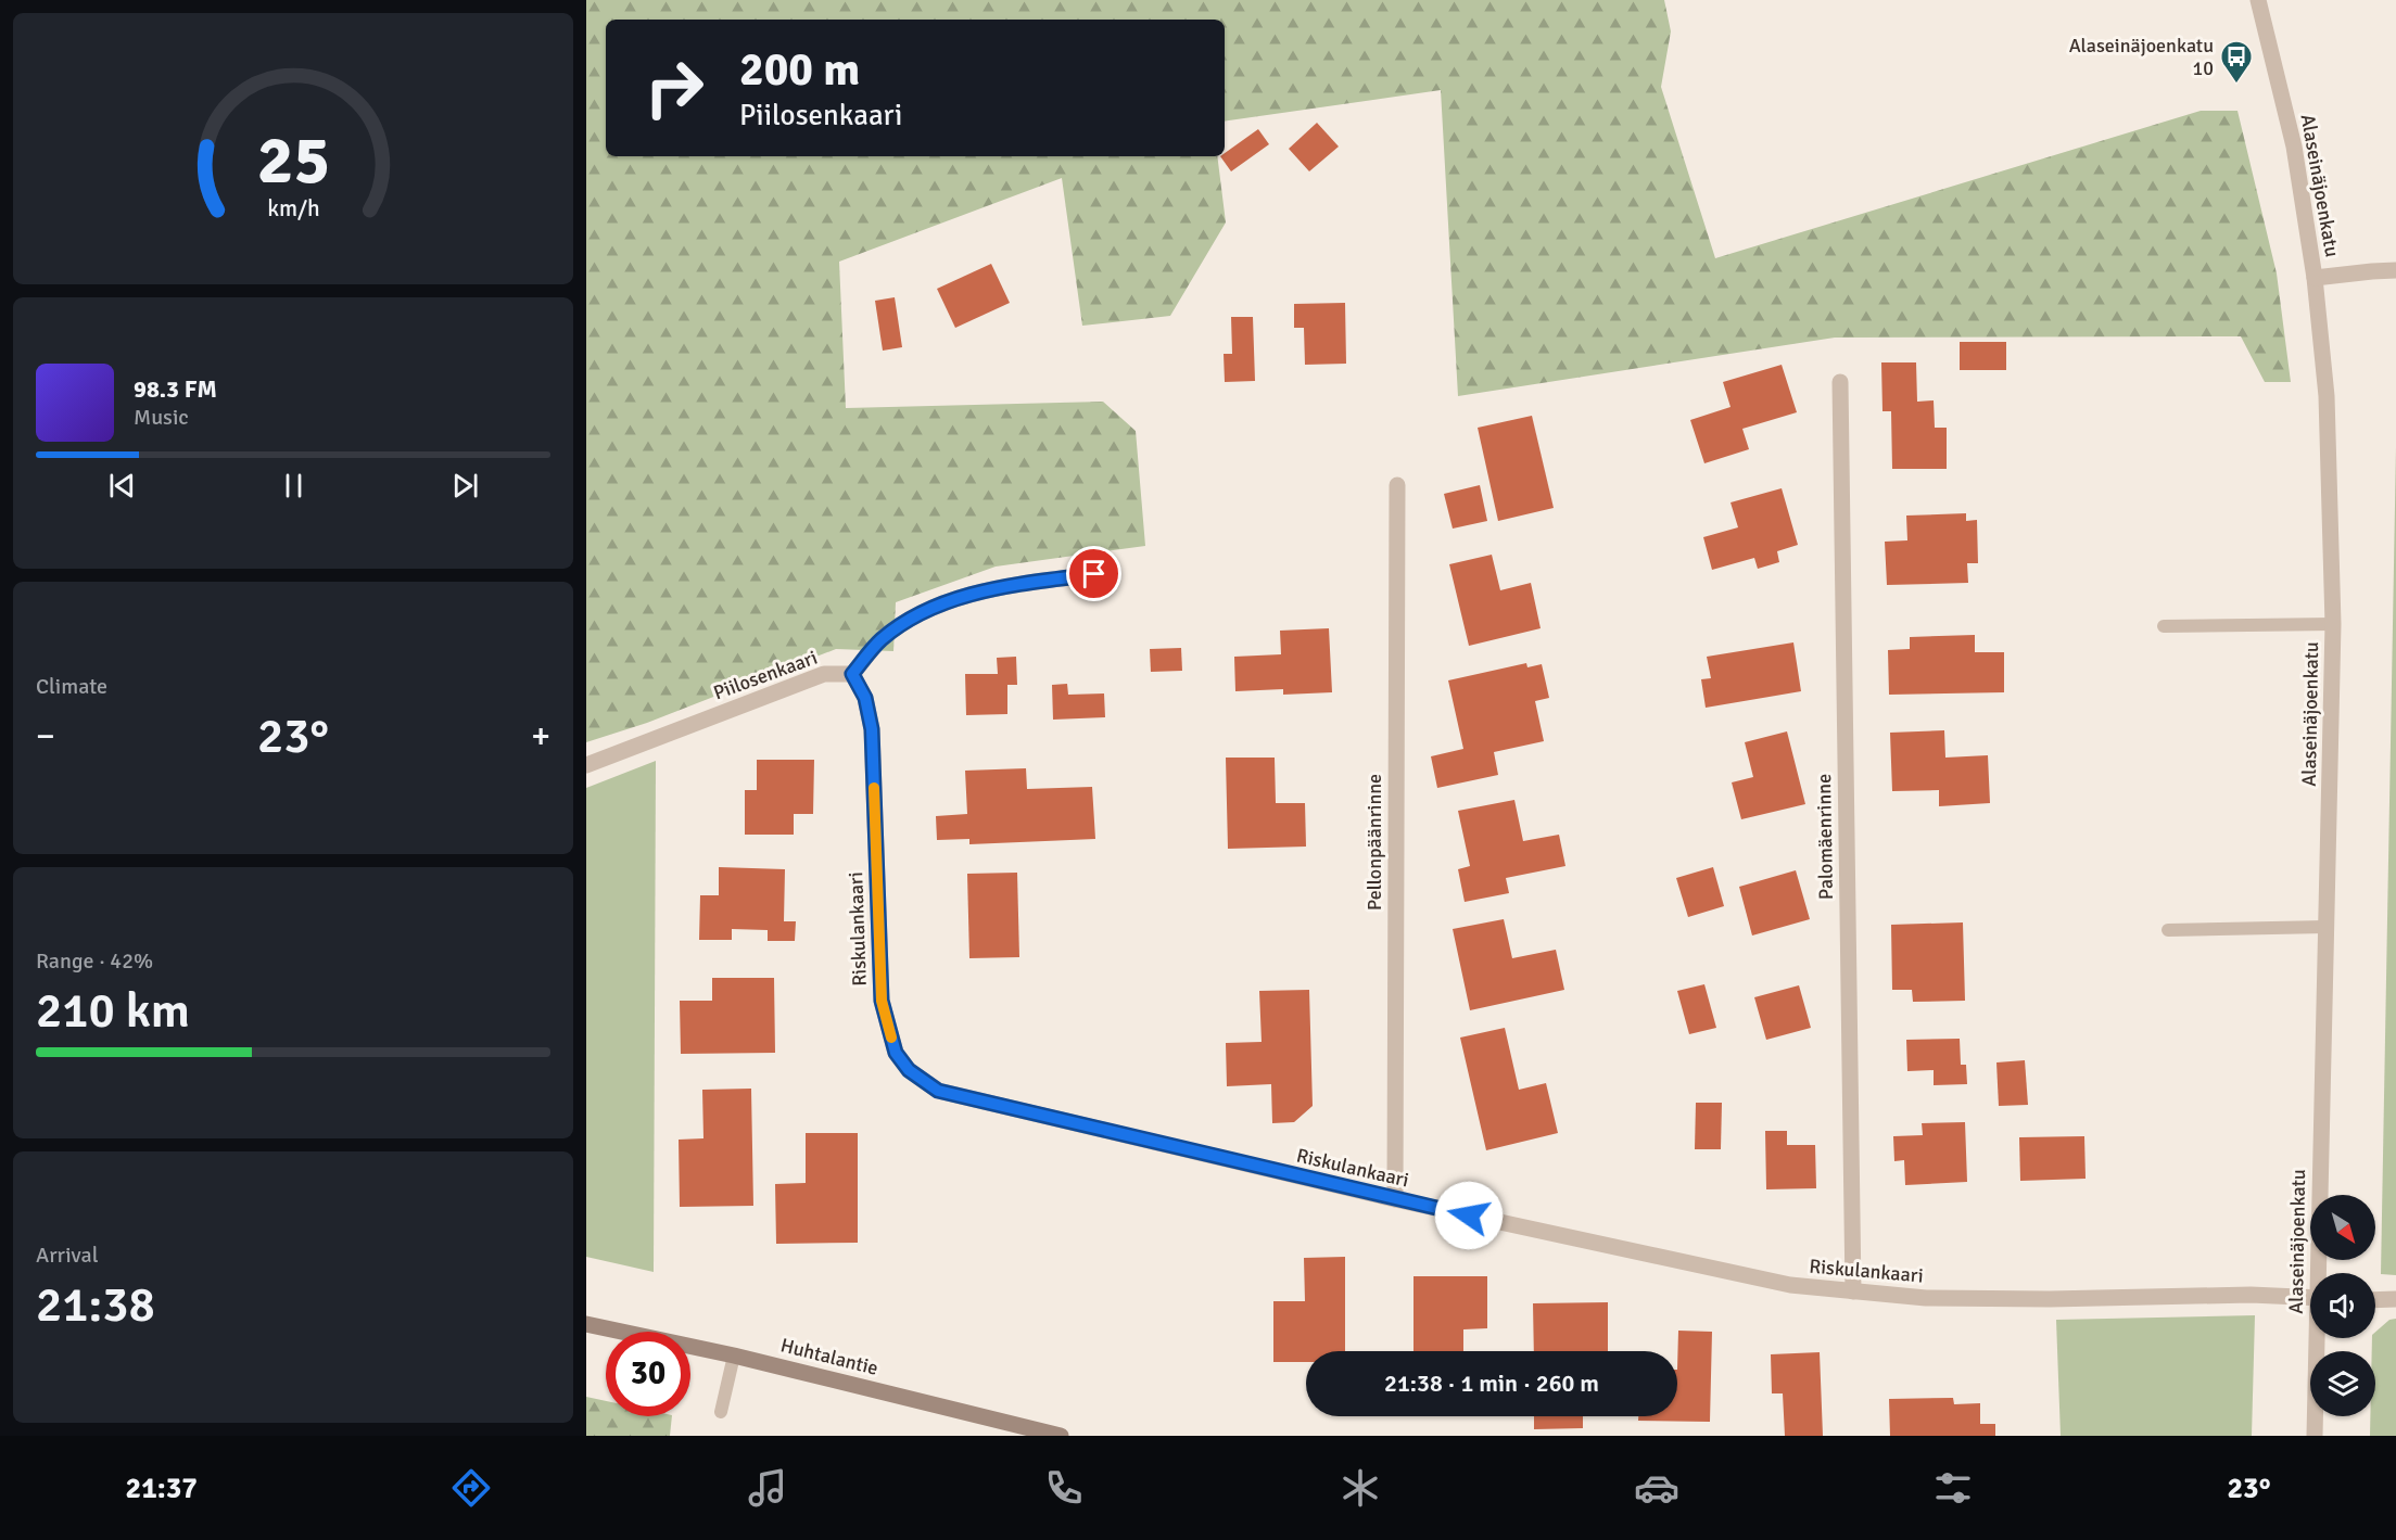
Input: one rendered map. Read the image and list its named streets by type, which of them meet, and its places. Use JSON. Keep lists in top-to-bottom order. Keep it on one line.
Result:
{"streets":{"main road":["Huhtalantie"],"street":["Alaseinäjoenkatu","Piilosenkaari","Palomäenrinne","Pellonpäänrinne","Riskulankaari"]},"crossings":[["Piilosenkaari","Riskulankaari"],["Palomäenrinne","Riskulankaari"],["Pellonpäänrinne","Riskulankaari"]],"places":{"bus stop":["Alaseinäjoenkatu 10"]},"north":"bottom right","page":{"turn":["200 m","Piilosenkaari"],"song":["98.3 FM","Music"],"tile":["Climate",["Range · 42%","210 km"],["Arrival","21:38"]],"heat":["−","23°","+"],"limit":"30","trip":"21:38 · 1 min · 260 m","tabs":["21:37","23°"],"gauge":["25","km/h"]}}
